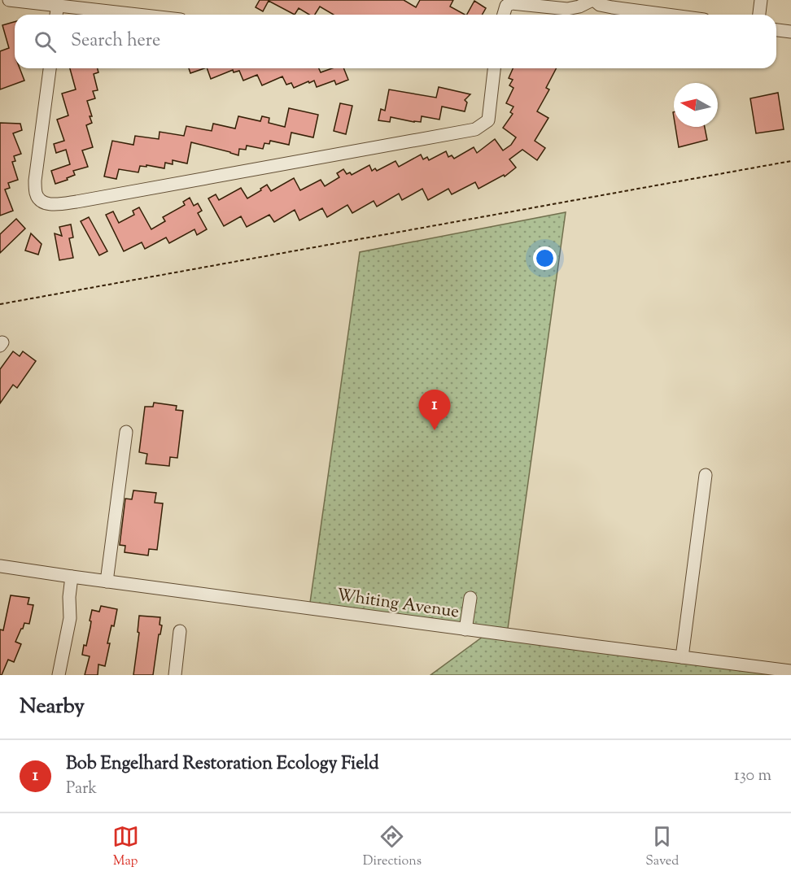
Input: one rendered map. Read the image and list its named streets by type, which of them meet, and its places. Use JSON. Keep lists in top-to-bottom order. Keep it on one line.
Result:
{"streets":{"street":["Whiting Avenue"]},"north":"left","page":{"search":"Search here","pins":"1","heading":"Nearby","list":[{"mark":"1","name":"Bob Engelhard Restoration Ecology Field","note":"Park","value":"130 m"}],"nav":["Map","Directions","Saved"]}}
